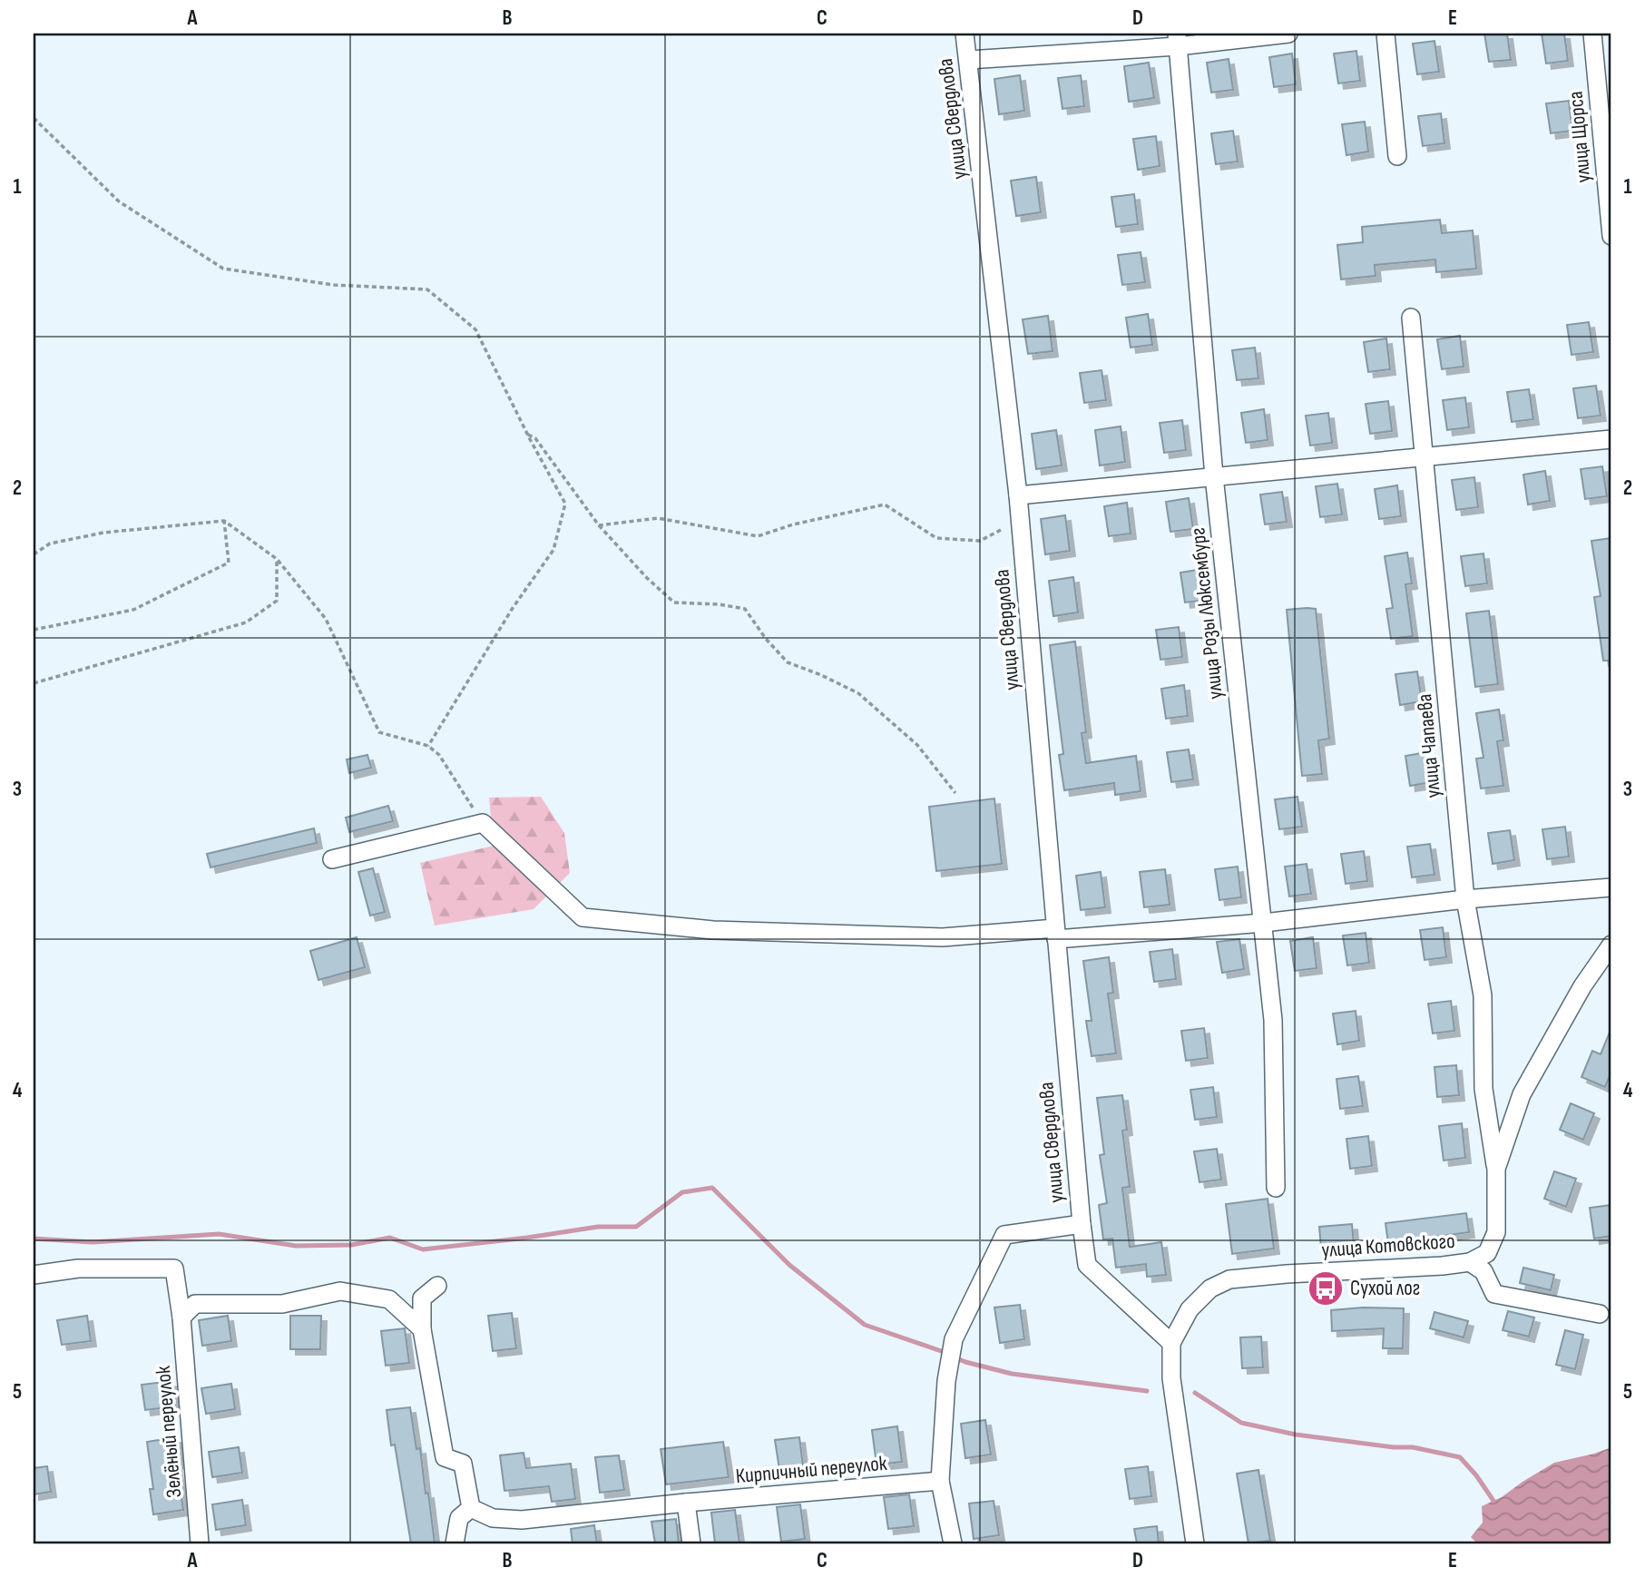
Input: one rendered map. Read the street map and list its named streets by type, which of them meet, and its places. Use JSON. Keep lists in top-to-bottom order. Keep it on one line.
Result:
{"streets":{"street":["улица Свердлова","улица Щорса","улица Розы Люксембург","улица Чапаева","улица Котовского","Зелёный переулок","Кирпичный переулок"]},"crossings":[["улица Свердлова","улица Котовского"],["улица Свердлова","Кирпичный переулок"],["улица Чапаева","улица Котовского"]],"places":{"bus stop":["Сухой лог"]},"grid":{"columns":["A","B","C","D","E"],"rows":["1","2","3","4","5"]}}
